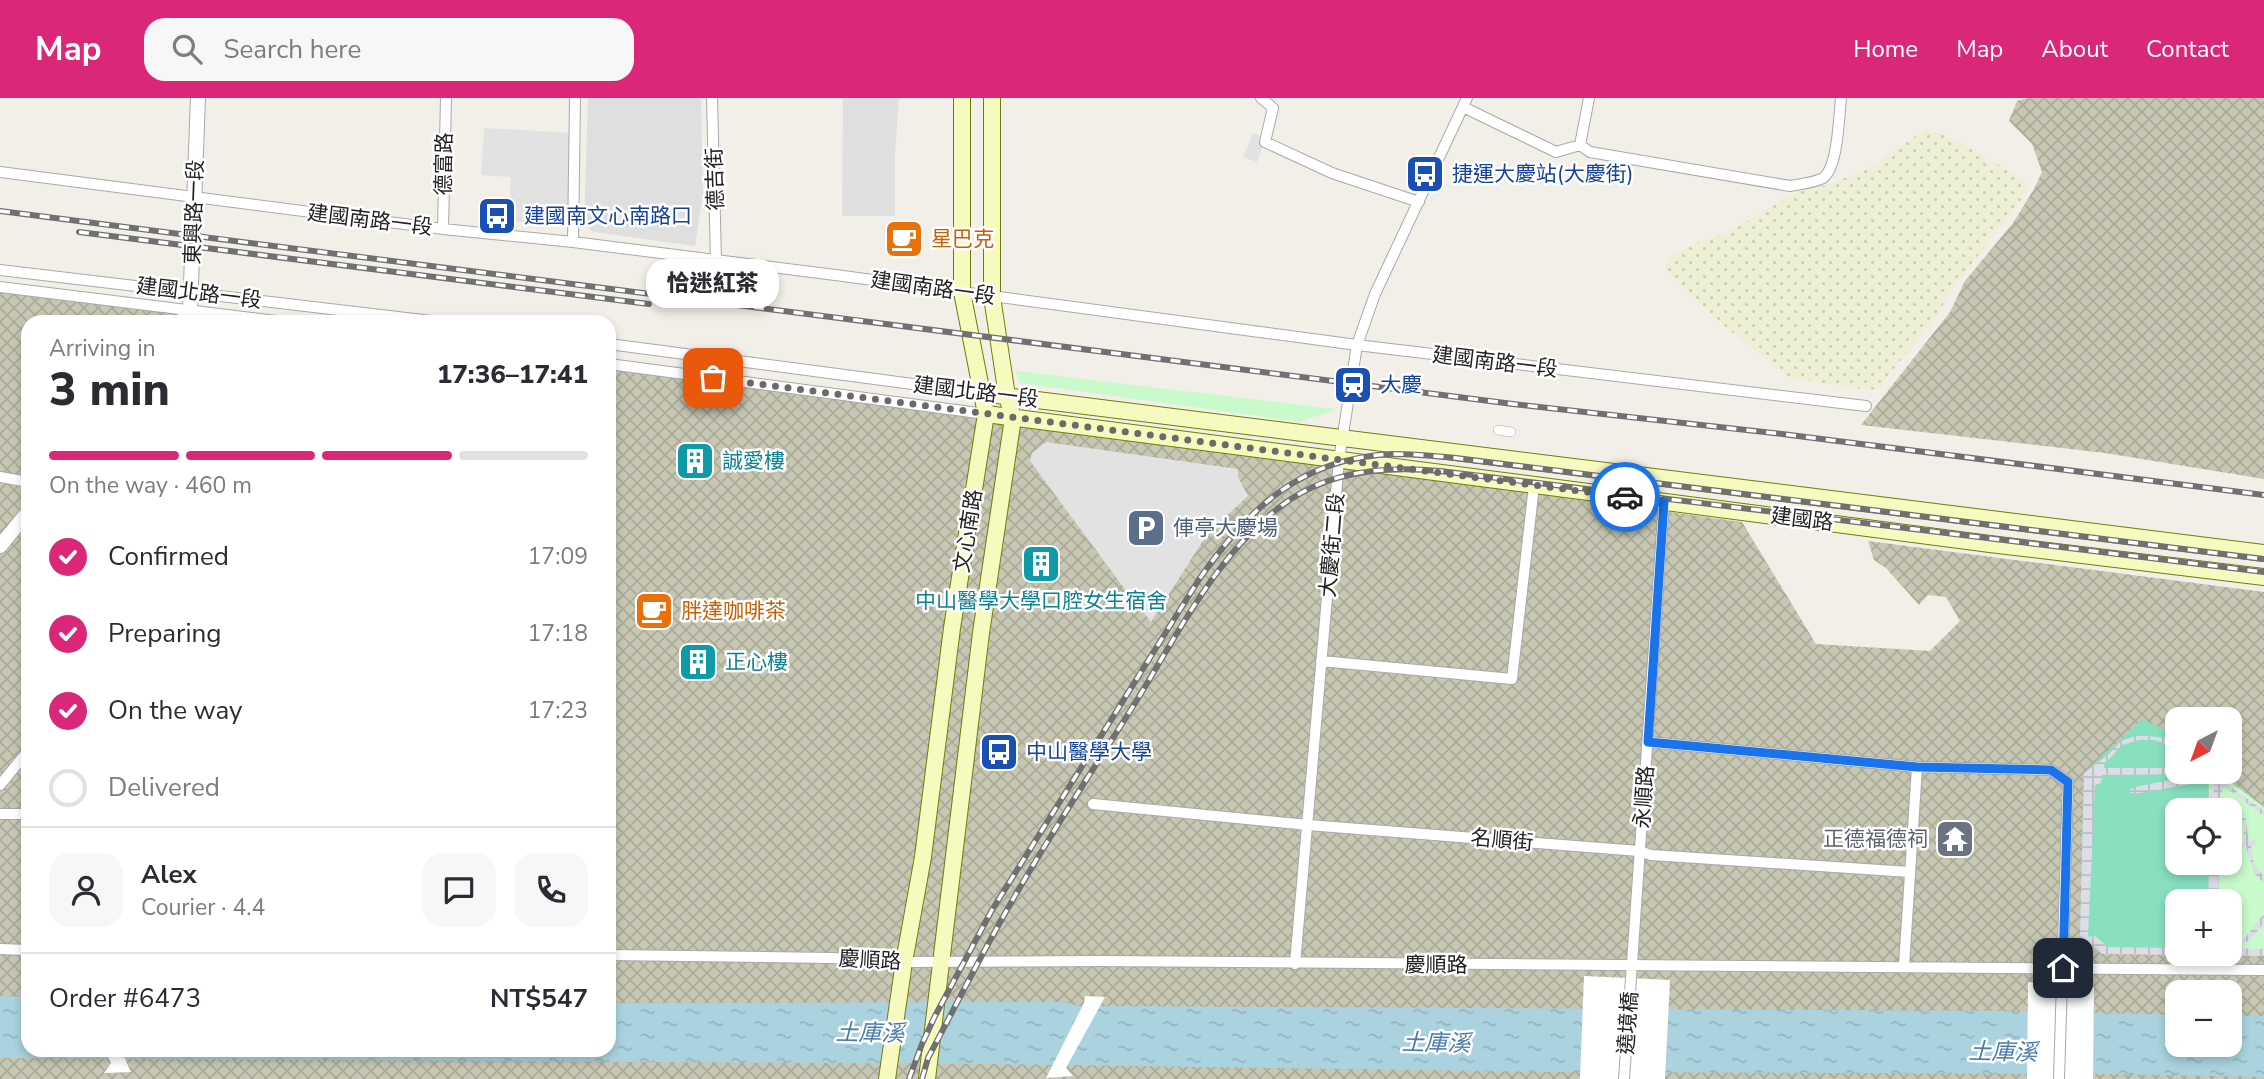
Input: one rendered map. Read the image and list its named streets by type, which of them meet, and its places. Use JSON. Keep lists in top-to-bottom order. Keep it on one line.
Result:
{"streets":{"main road":["建國北路一段","建國路","文心南路"],"street":["德富路","德吉街","東興路一段","建國南路一段","大慶街二段","永順路","名順街","慶順路","遶境橋"]},"crossings":[["德富路","建國南路一段"],["德吉街","建國南路一段"],["東興路一段","建國南路一段"],["東興路一段","建國北路一段"],["建國南路一段","文心南路"],["建國南路一段","大慶街二段"],["建國北路一段","建國路"],["建國北路一段","文心南路"],["建國北路一段","大慶街二段"],["建國路","大慶街二段"],["建國路","永順路"],["文心南路","慶順路"],["大慶街二段","名順街"],["大慶街二段","慶順路"],["永順路","名順街"],["永順路","慶順路"],["永順路","遶境橋"],["慶順路","遶境橋"]],"water":["土庫溪"],"places":{"bus stop":["捷運大慶站(大慶街)","建國南文心南路口","中山醫學大學"],"cafe":["星巴克","胖達咖啡茶"],"other":["恰迷紅茶"],"station":["大慶"],"building":["誠愛樓","中山醫學大學口腔女生宿舍","正心樓"],"parking":["俥亭大慶場"],"temple":["正德福德祠"]},"north":"bottom left","page":{"header":"Map","search":"Search here","nav":["Home","Map","About","Contact"],"bubble":"恰迷紅茶","heading":["3 min","Arriving in","17:36–17:41"],"panel":["Alex","Courier · 4.4","Order #6473","NT$547"],"bar":"On the way · 460 m","list":[["Confirmed","17:09"],["Preparing","17:18"],["On the way","17:23"],"Delivered"],"map_buttons":["+","−"]}}
